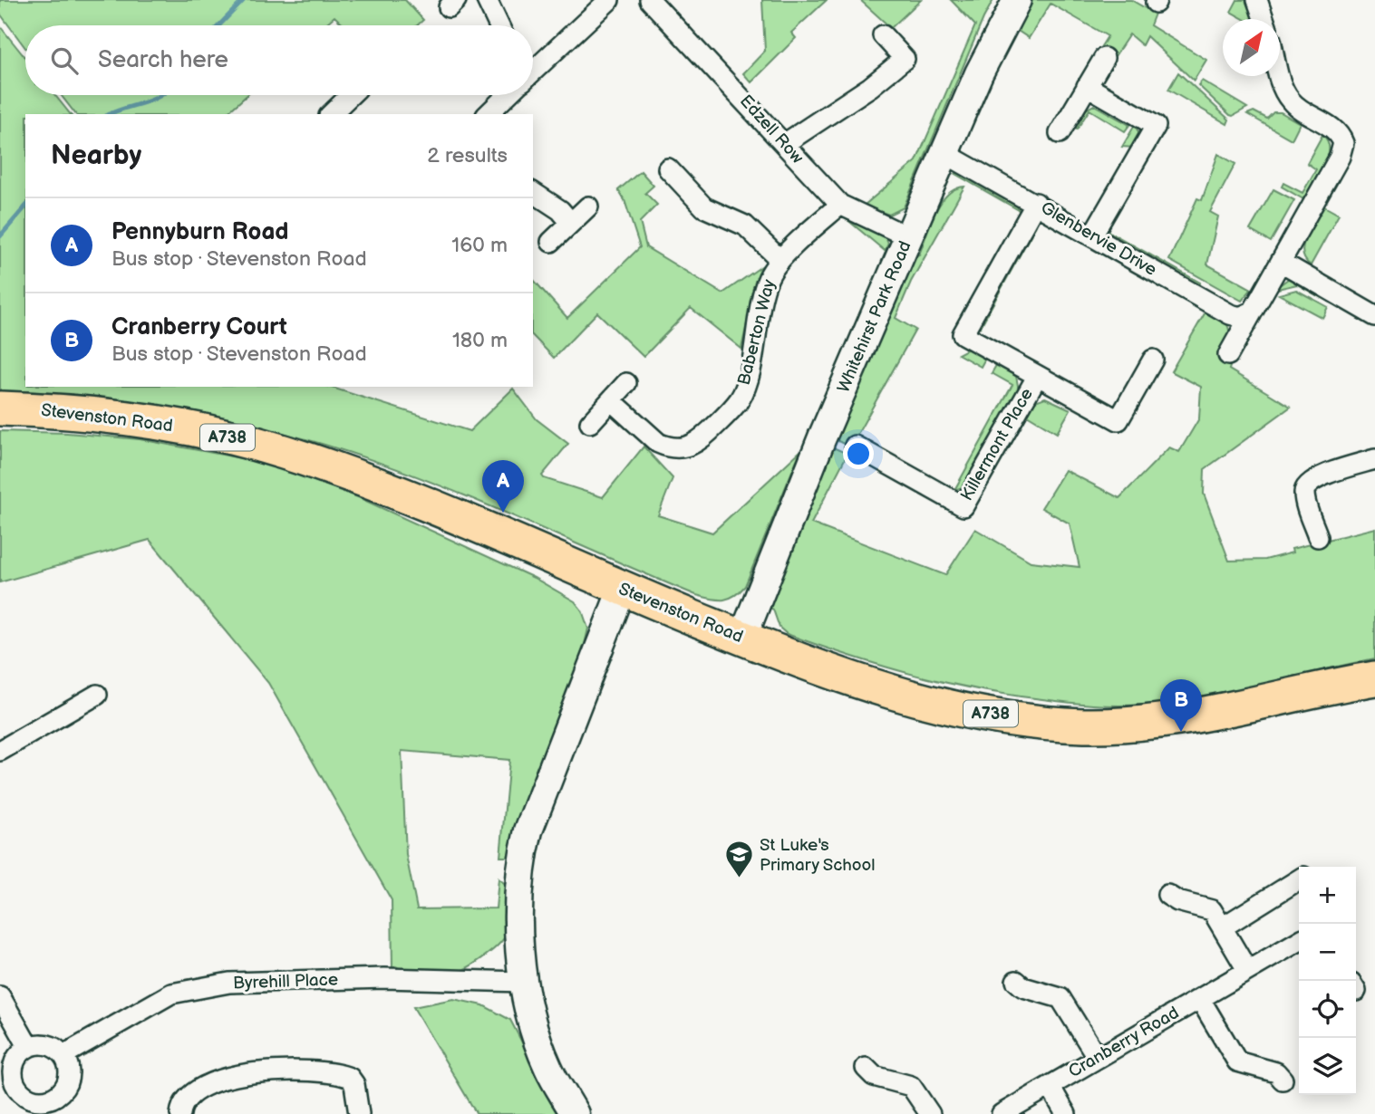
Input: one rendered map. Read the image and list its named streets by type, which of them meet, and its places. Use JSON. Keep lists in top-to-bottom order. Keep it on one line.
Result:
{"streets":{"highway":["Stevenston Road","A738"],"street":["Edzell Row","Glenbervie Drive","Whitehirst Park Road","Baberton Way","Killermont Place","Byrehill Place","Cranberry Road"]},"crossings":[["Edzell Row","Whitehirst Park Road"],["Edzell Row","Baberton Way"],["Glenbervie Drive","Whitehirst Park Road"],["Glenbervie Drive","Killermont Place"],["Whitehirst Park Road","Stevenston Road"]],"places":{"school or university":["St Luke's Primary School"]},"north":"top right","page":{"search":"Search here","heading":["Nearby","2 results"],"list":[{"mark":"A","name":"Pennyburn Road","note":"Bus stop · Stevenston Road","value":"160 m"},{"mark":"B","name":"Cranberry Court","note":"Bus stop · Stevenston Road","value":"180 m"}],"pins":["A","B"],"map_buttons":["+","−"]}}
